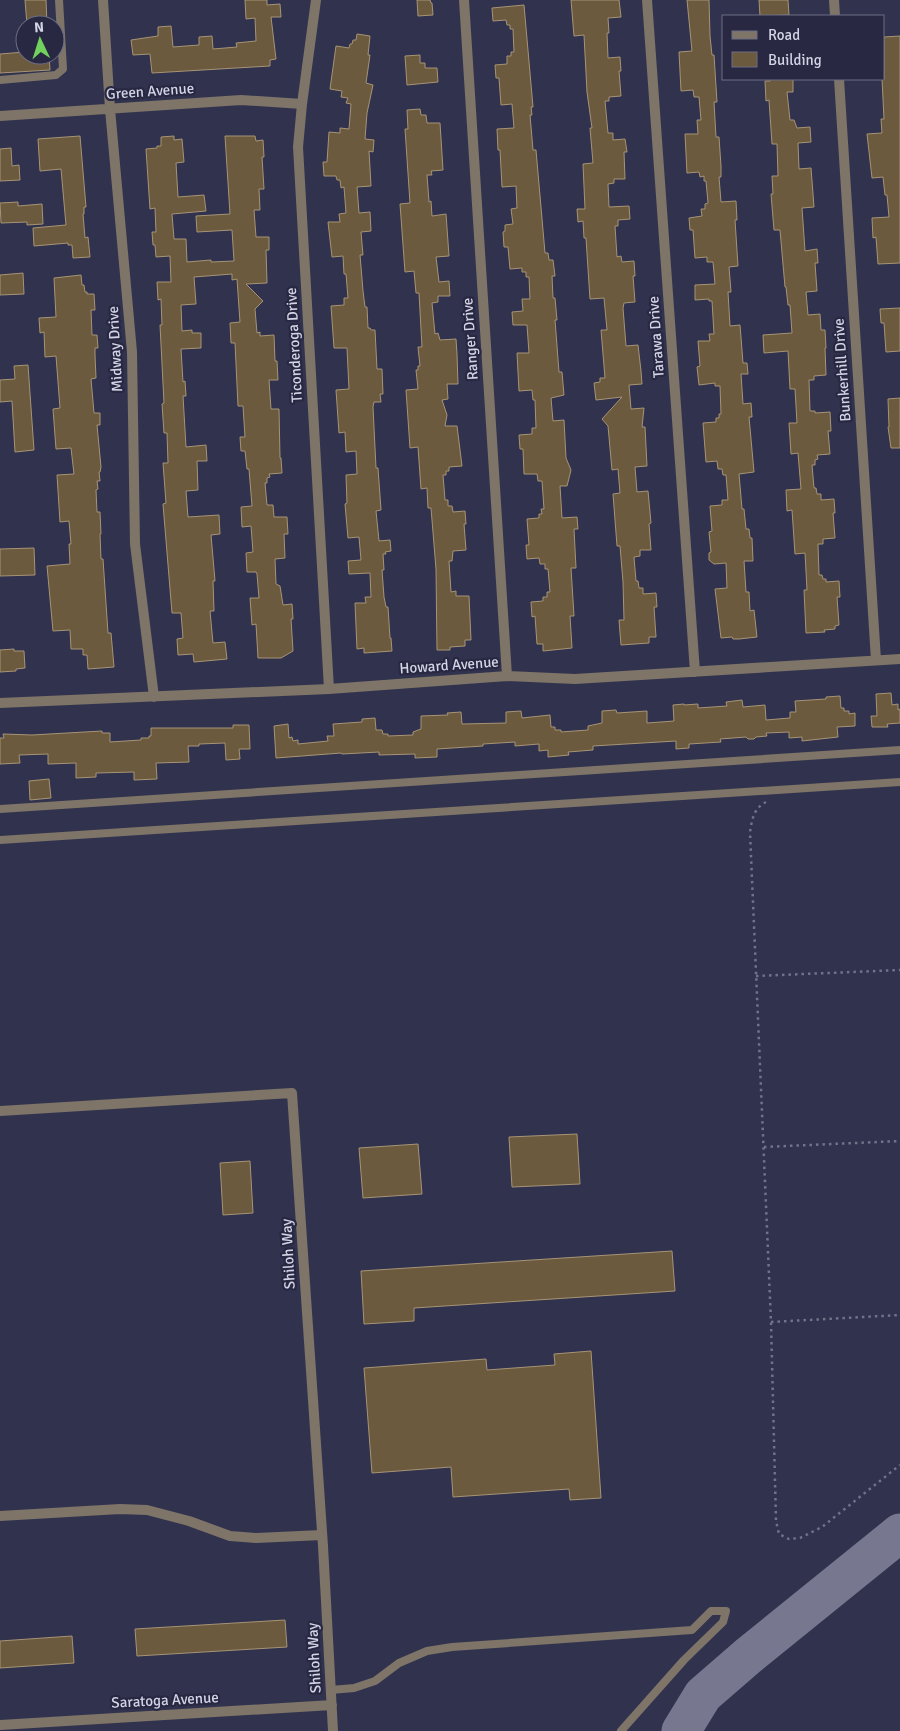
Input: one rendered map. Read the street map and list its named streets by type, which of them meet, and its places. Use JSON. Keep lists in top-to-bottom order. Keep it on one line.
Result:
{"streets":{"street":["Green Avenue","Tarawa Drive","Ranger Drive","Ticonderoga Drive","Midway Drive","Bunkerhill Drive","Howard Avenue","Shiloh Way","Saratoga Avenue"]},"crossings":[["Green Avenue","Ticonderoga Drive"],["Green Avenue","Midway Drive"],["Tarawa Drive","Howard Avenue"],["Ranger Drive","Howard Avenue"],["Ticonderoga Drive","Howard Avenue"],["Midway Drive","Howard Avenue"],["Bunkerhill Drive","Howard Avenue"],["Shiloh Way","Saratoga Avenue"]],"legend":["Road","Building"],"north":"top"}
